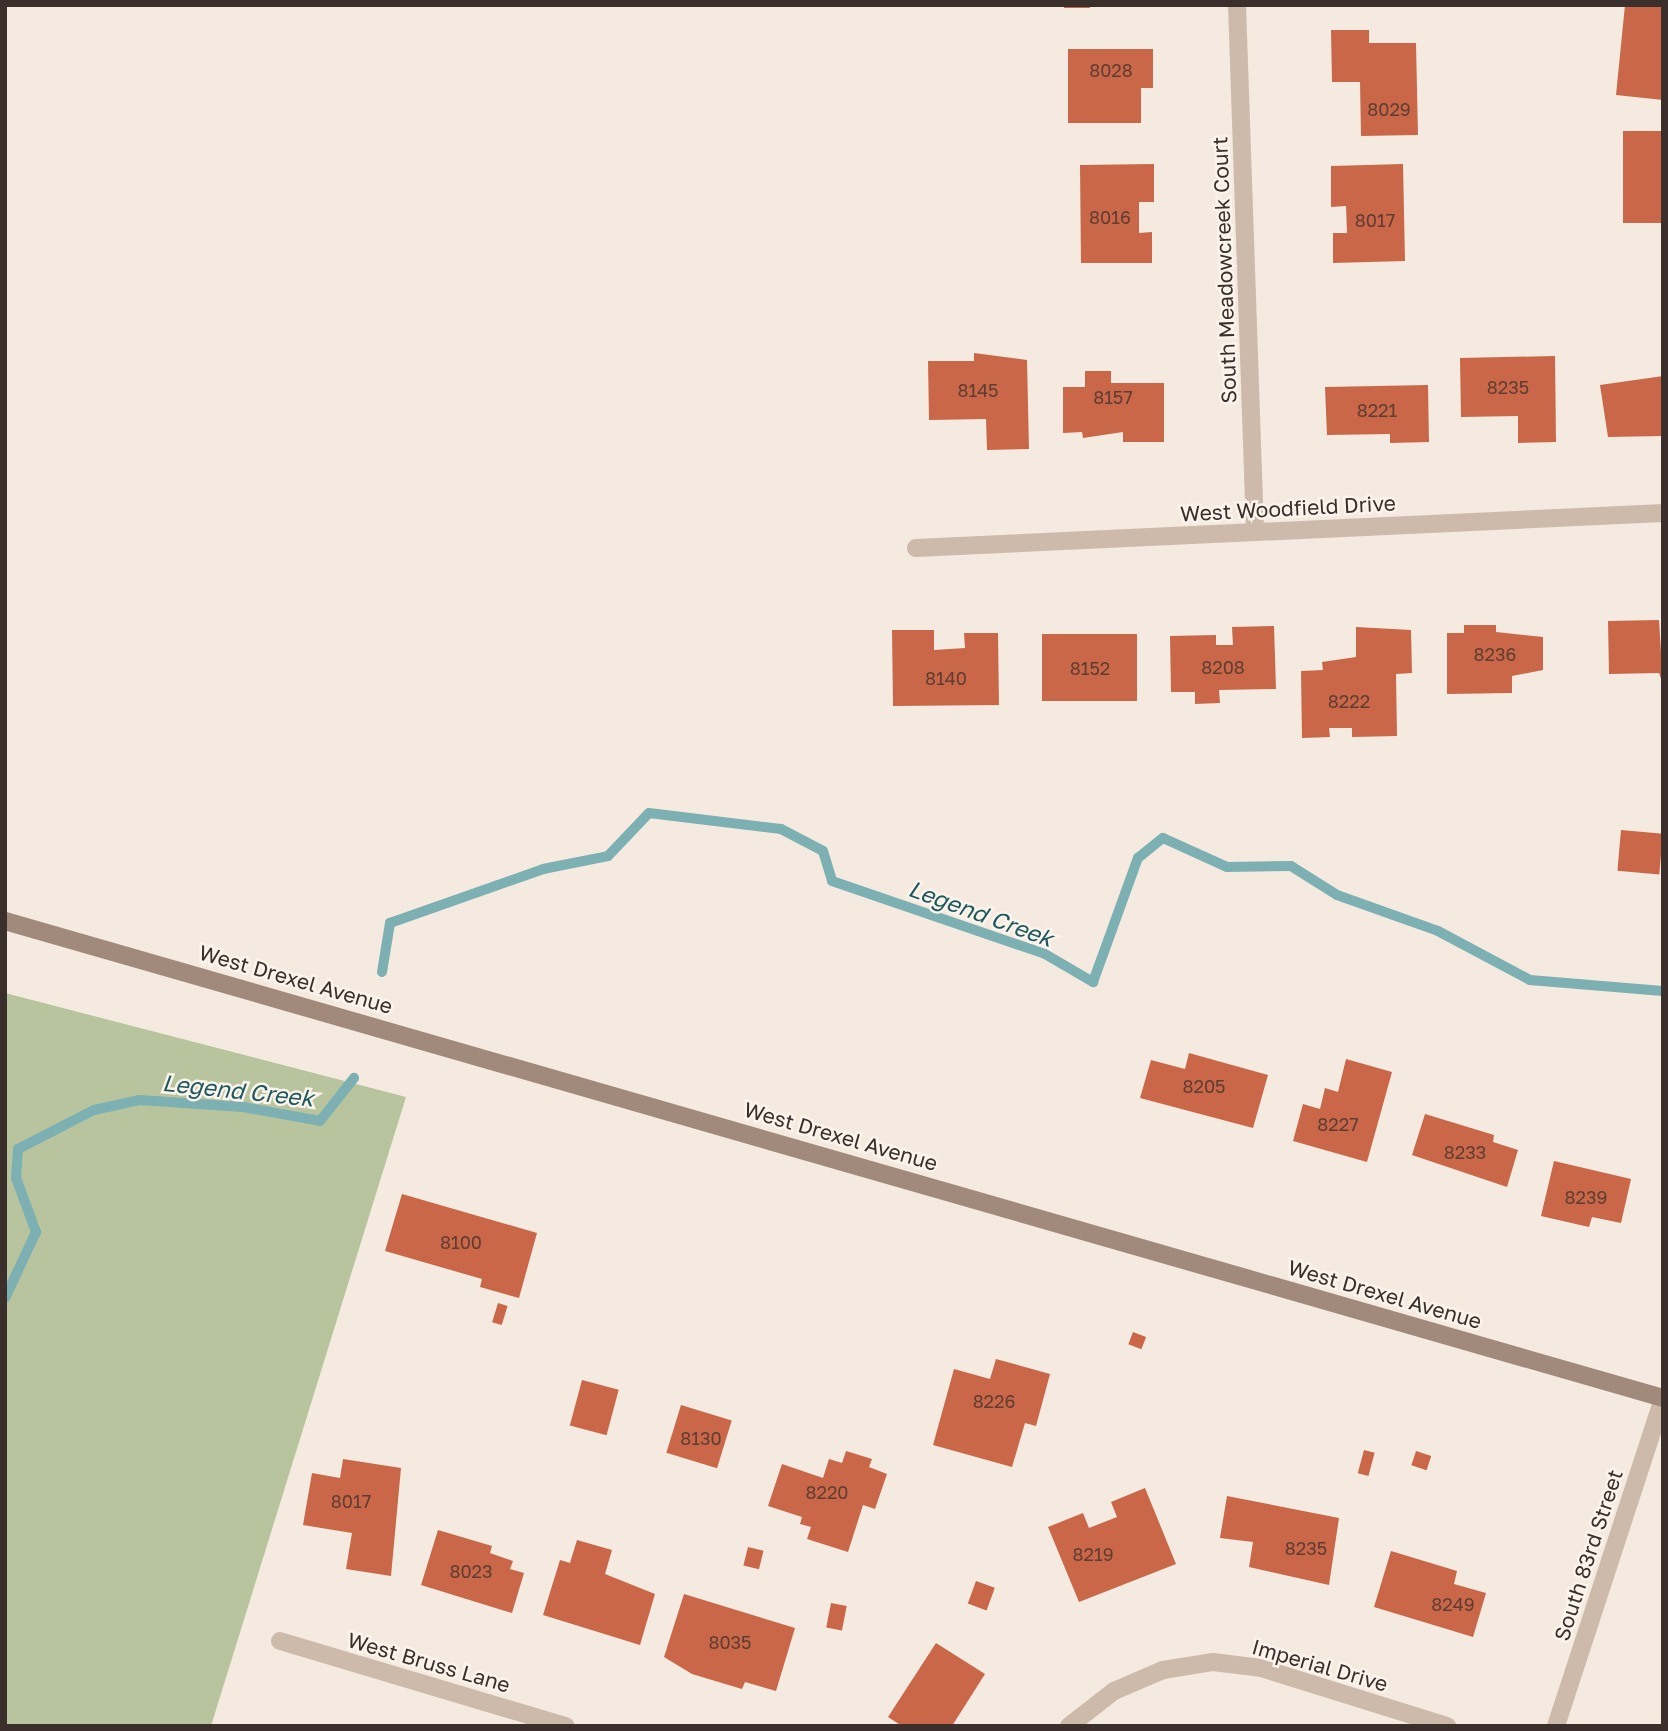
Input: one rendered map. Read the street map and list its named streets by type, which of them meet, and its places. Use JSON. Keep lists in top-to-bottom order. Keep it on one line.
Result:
{"streets":{"street":["South Meadowcreek Court","West Woodfield Drive","West Drexel Avenue","South 83rd Street","West Bruss Lane","Imperial Drive"]},"crossings":[["South Meadowcreek Court","West Woodfield Drive"],["West Drexel Avenue","South 83rd Street"]],"water":["Legend Creek"],"house_numbers":["8028","8029","8016","8017","8235","8145","8157","8221","8236","8208","8152","8140","8222","8205","8227","8233","8239","8100","8226","8130","8220","8017","8235","8219","8023","8249","8035"]}
